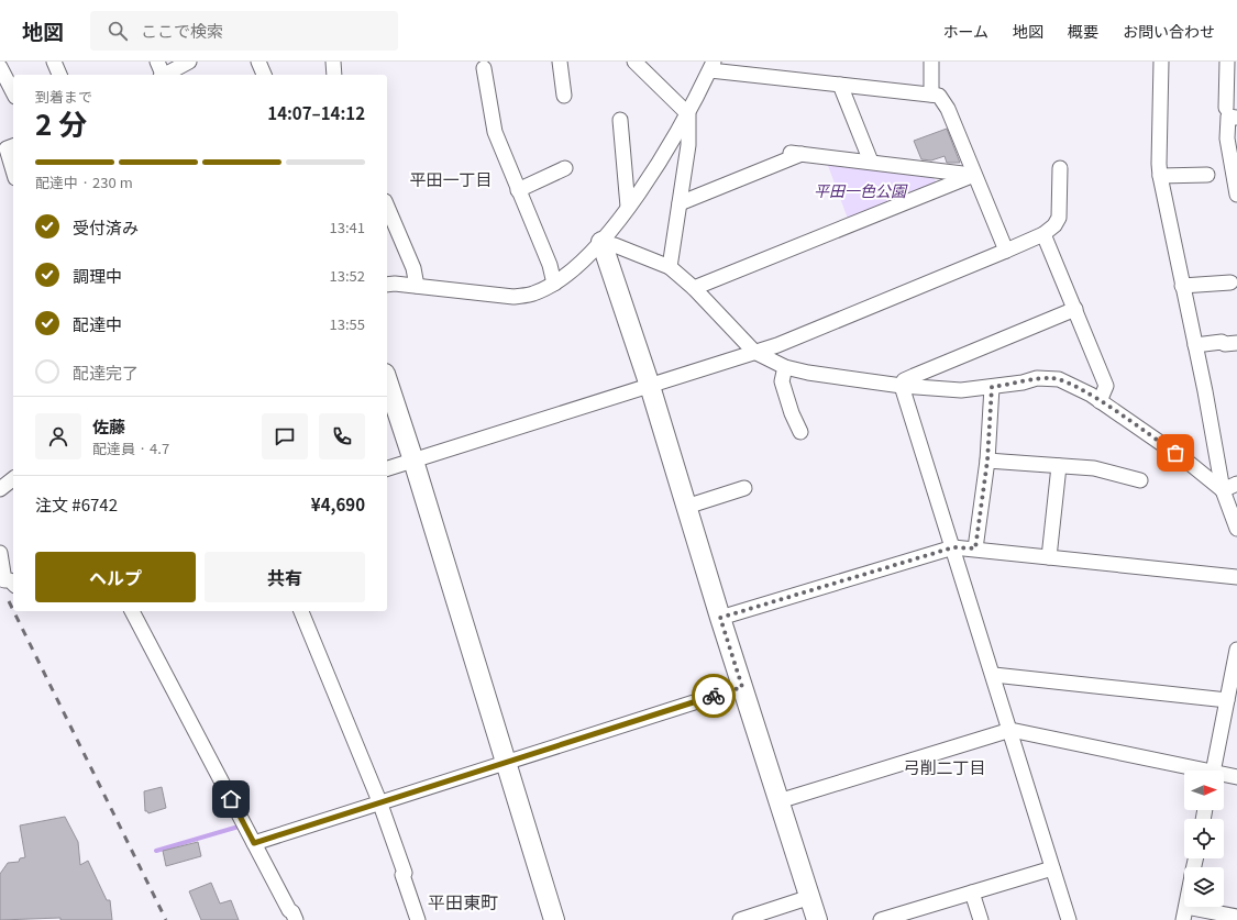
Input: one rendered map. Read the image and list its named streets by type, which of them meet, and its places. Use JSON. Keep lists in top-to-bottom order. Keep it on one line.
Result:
{"districts":["平田一丁目","弓削二丁目","平田東町"],"parks":["平田一色公園"],"north":"right","page":{"header":"地図","search":"ここで検索","nav":["ホーム","地図","概要","お問い合わせ"],"heading":["2 分","到着まで","14:07–14:12"],"panel":["佐藤","配達員 · 4.7","注文 #6742","¥4,690"],"bar":"配達中 · 230 m","list":[["受付済み","13:41"],["調理中","13:52"],["配達中","13:55"],"配達完了"],"buttons":["ヘルプ","共有"]}}
